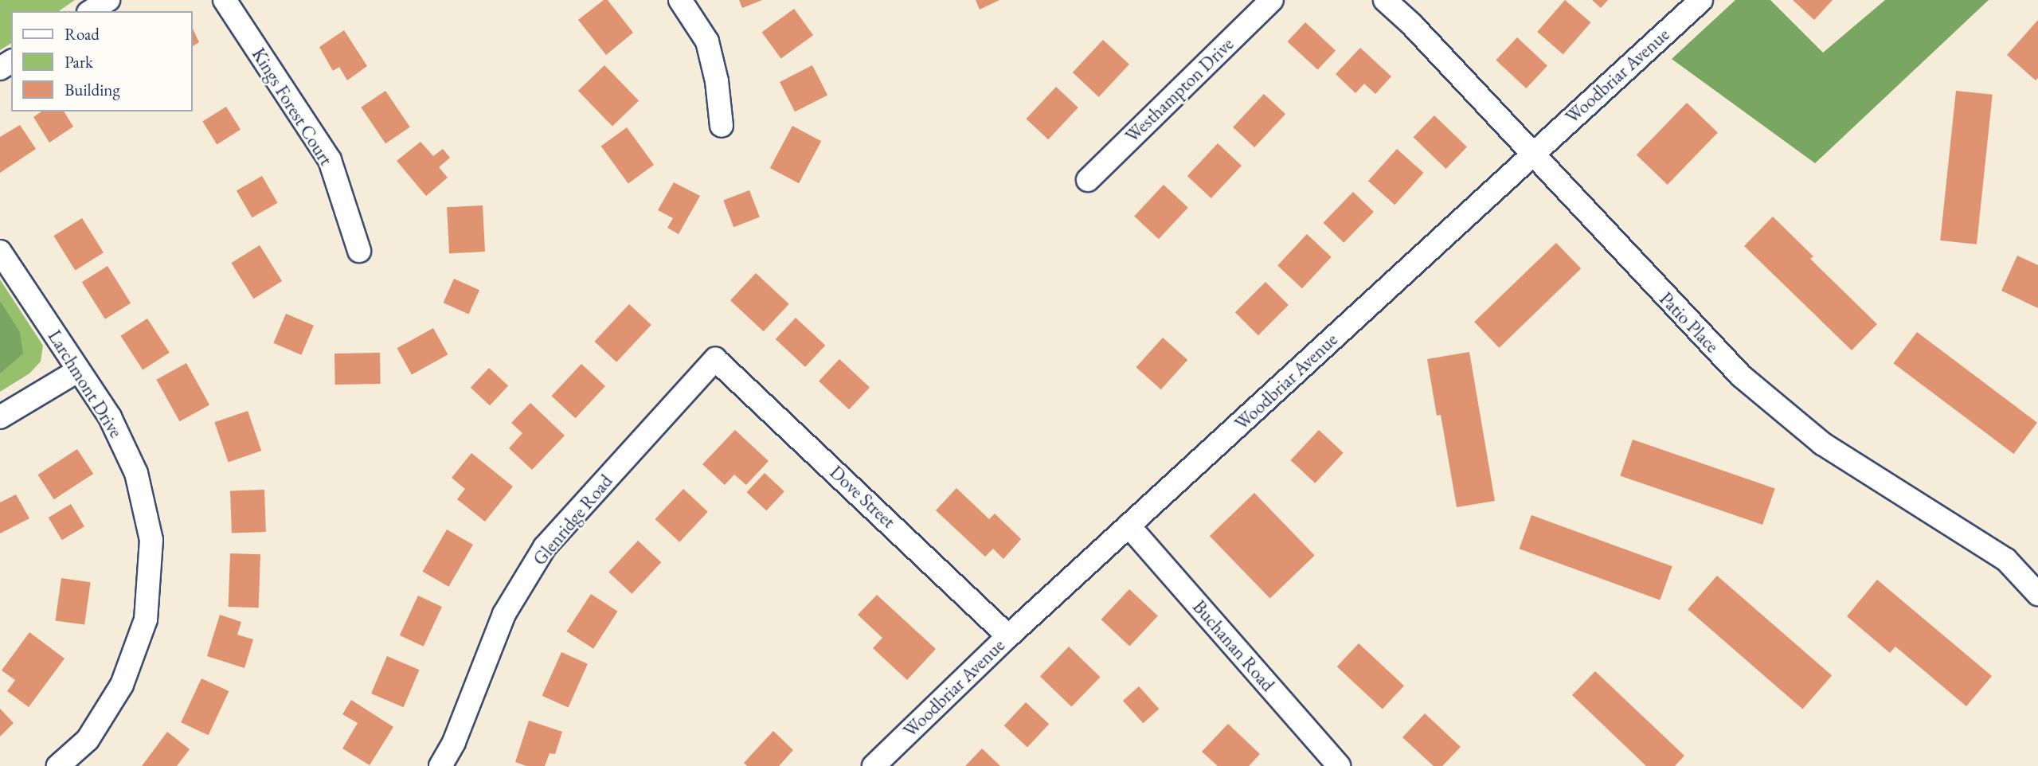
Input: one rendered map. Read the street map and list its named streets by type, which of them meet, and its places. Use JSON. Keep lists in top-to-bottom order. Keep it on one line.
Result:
{"streets":{"street":["Woodbriar Avenue","Westhampton Drive","Kings Forest Court","Patio Place","Larchmont Drive","Dove Street","Glenridge Road","Buchanan Road"]},"crossings":[["Woodbriar Avenue","Patio Place"],["Woodbriar Avenue","Dove Street"],["Woodbriar Avenue","Buchanan Road"],["Dove Street","Glenridge Road"]],"legend":["Road","Park","Building"]}
